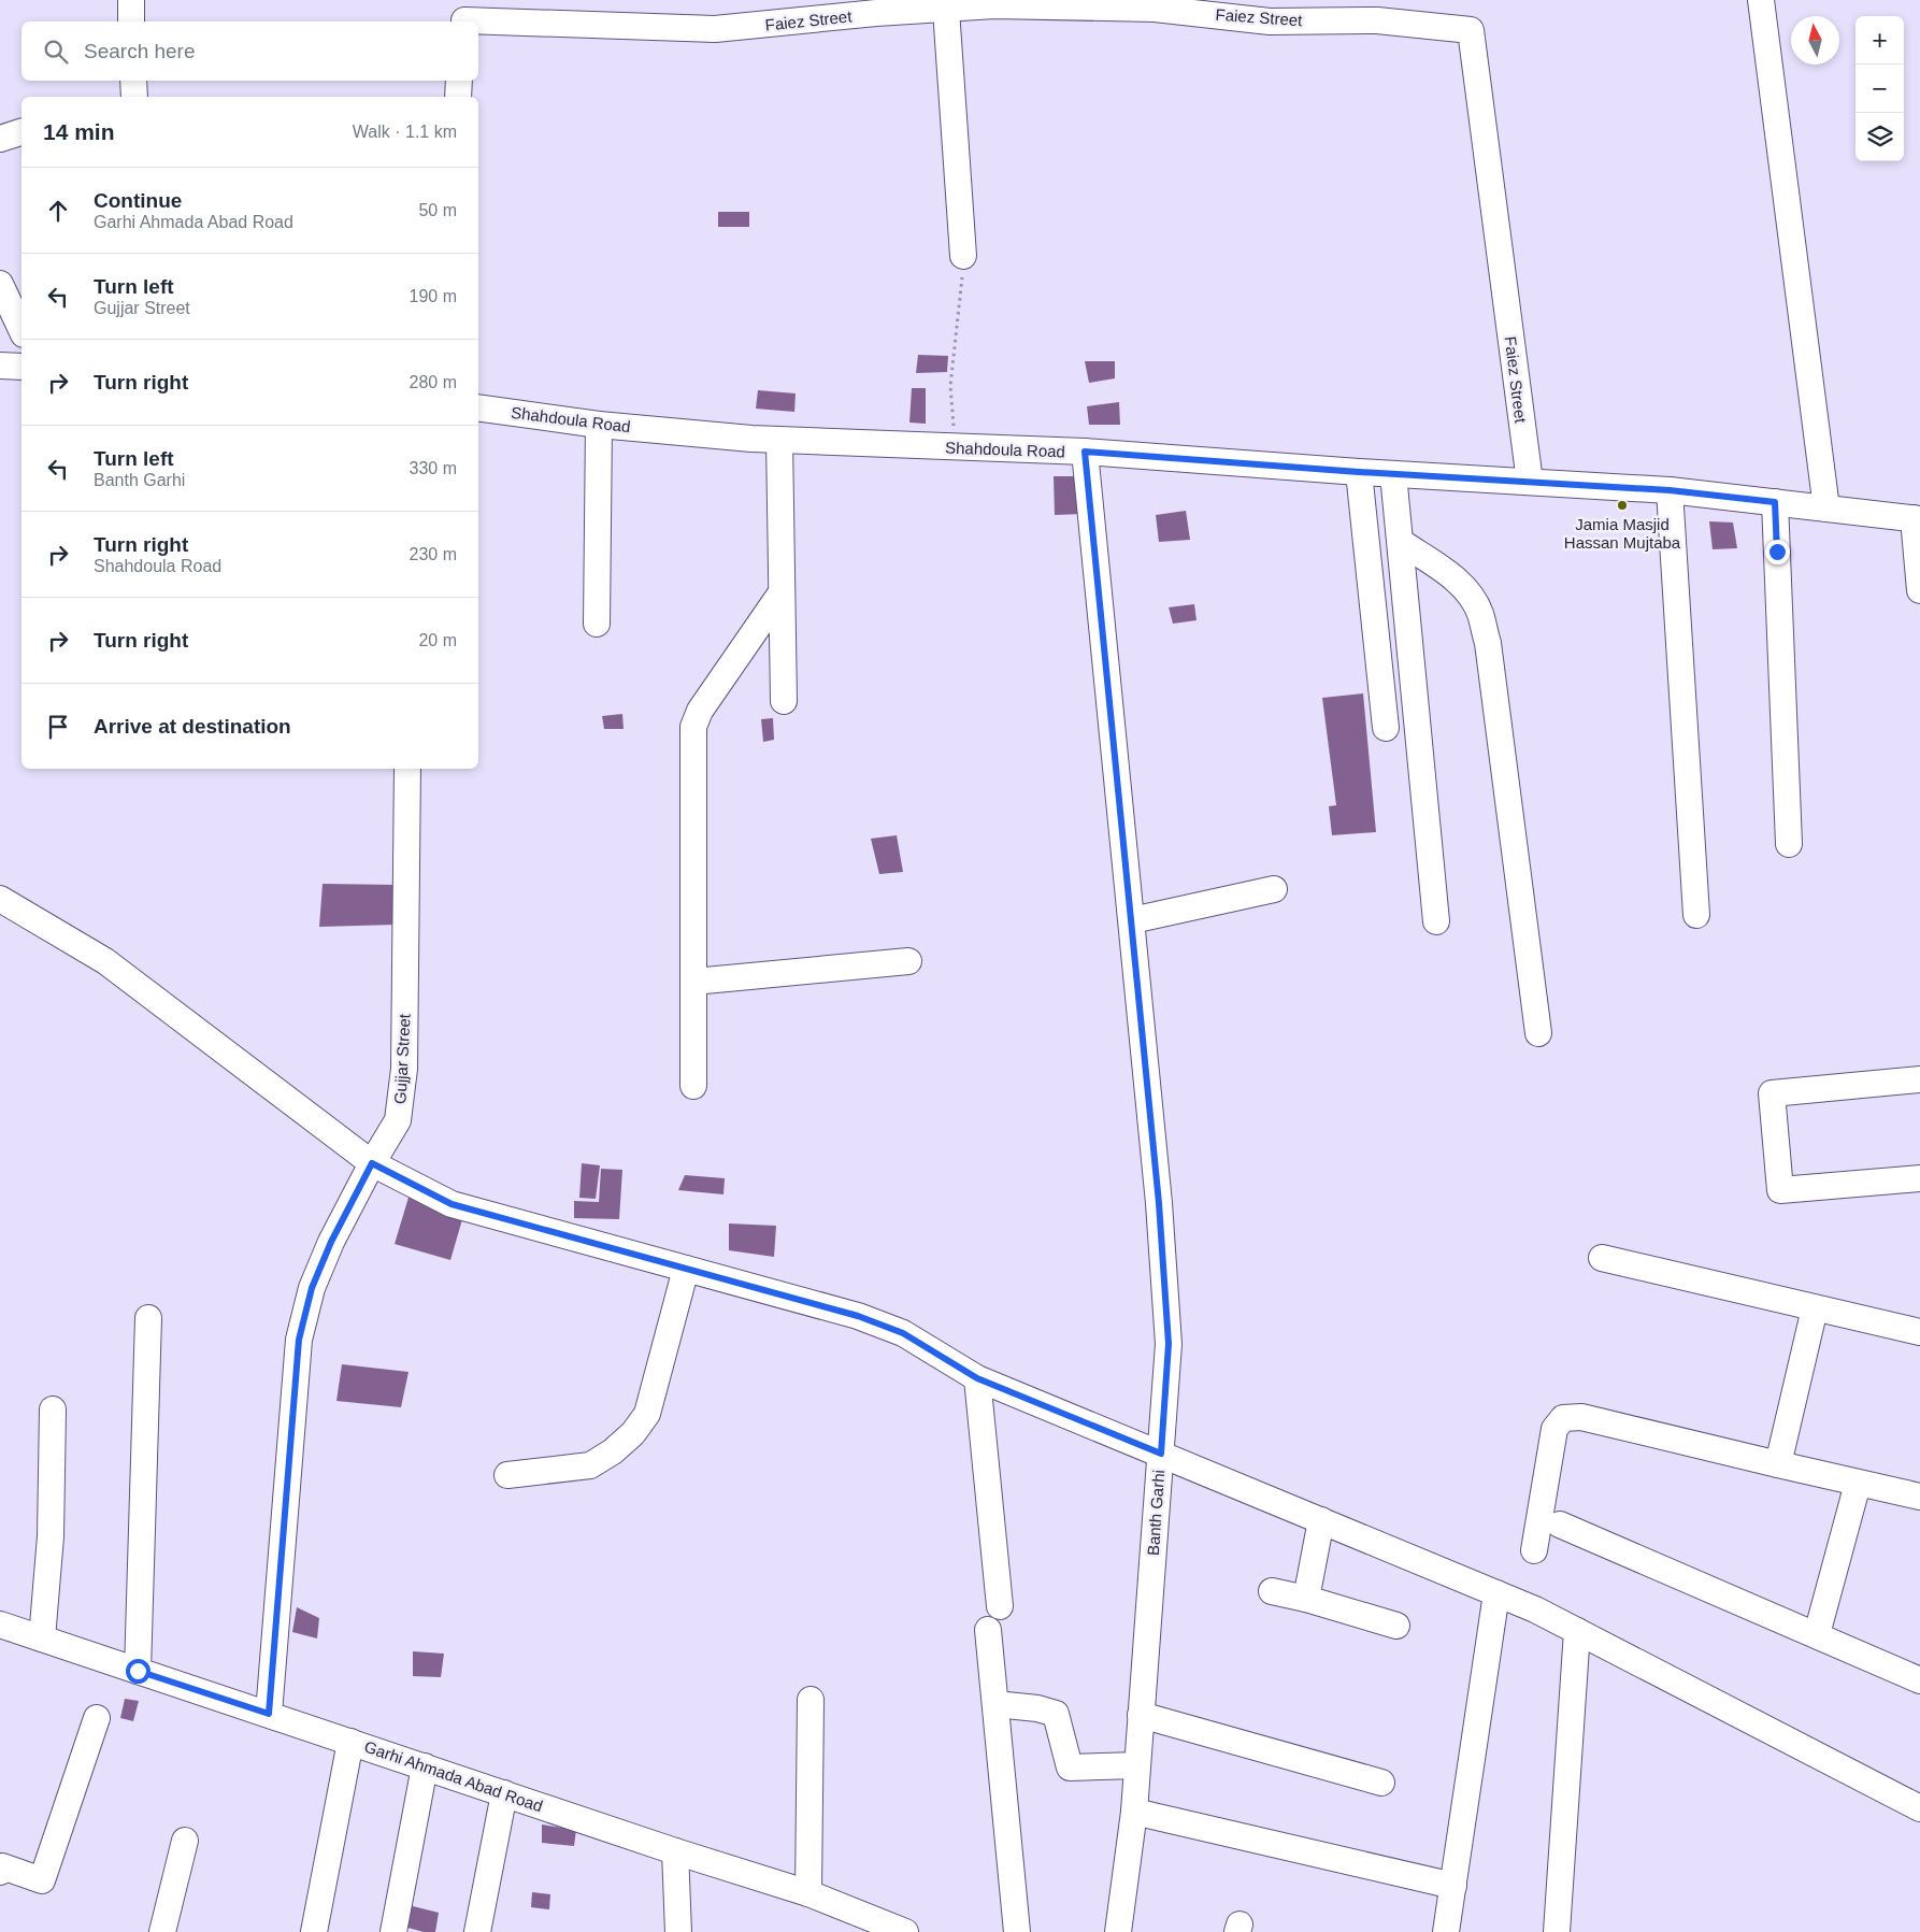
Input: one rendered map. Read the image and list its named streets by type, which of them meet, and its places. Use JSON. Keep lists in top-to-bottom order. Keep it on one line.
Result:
{"streets":{"street":["Faiez Street","Shahdoula Road","Gujjar Street","Banth Garhi","Garhi Ahmada Abad Road"]},"crossings":[["Faiez Street","Shahdoula Road"],["Shahdoula Road","Banth Garhi"],["Gujjar Street","Garhi Ahmada Abad Road"]],"places":["Jamia Masjid Hassan Mujtaba"],"north":"top","page":{"map_buttons":["+","−"],"search":"Search here","heading":["14 min","Walk · 1.1 km"],"list":[["Continue","Garhi Ahmada Abad Road","50 m"],["Turn left","Gujjar Street","190 m"],["Turn right","280 m"],["Turn left","Banth Garhi","330 m"],["Turn right","Shahdoula Road","230 m"],["Turn right","20 m"],"Arrive at destination"]}}
